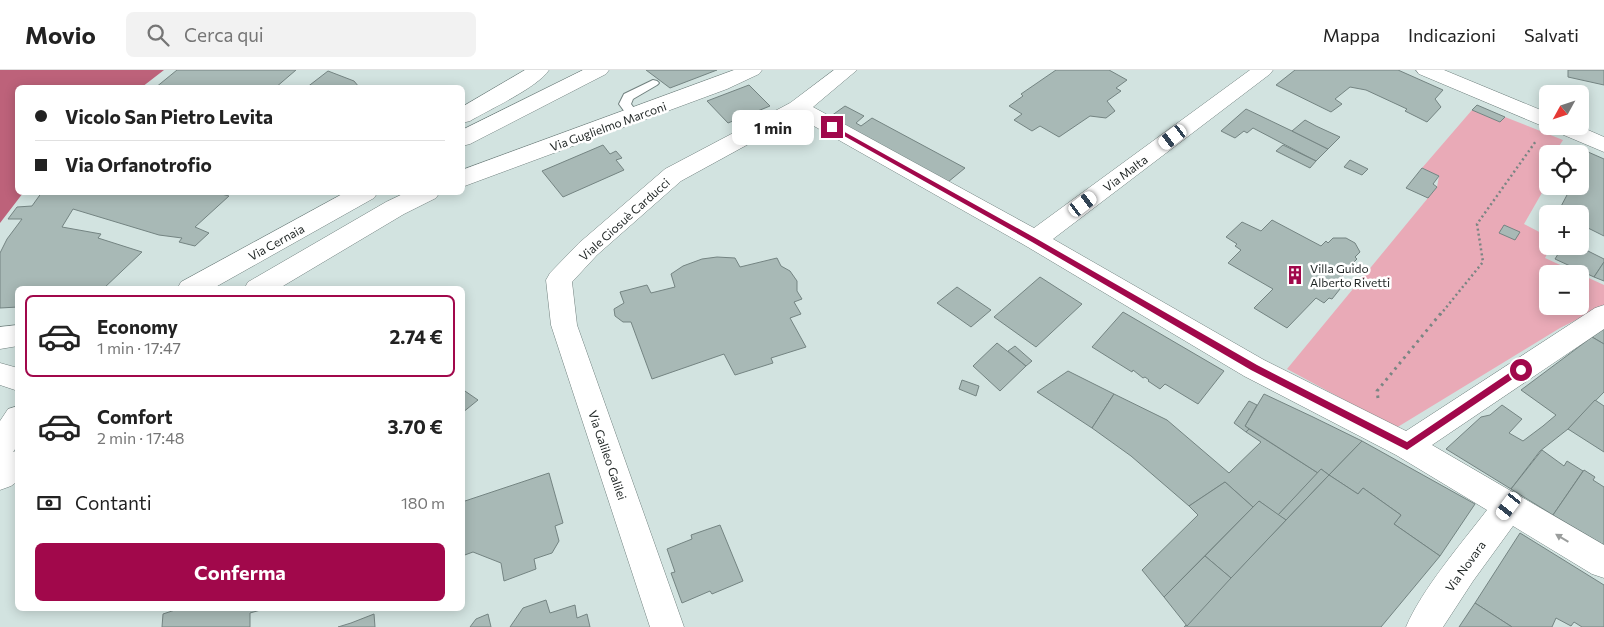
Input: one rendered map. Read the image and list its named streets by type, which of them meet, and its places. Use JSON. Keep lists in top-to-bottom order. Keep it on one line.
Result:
{"streets":{"street":["Via Guglielmo Marconi","Via Malta","Viale Giosuè Carducci","Via Cernaia","Via Galileo Galilei","Via Novara"]},"crossings":[["Viale Giosuè Carducci","Via Galileo Galilei"]],"places":{"building":["Villa Guido Alberto Rivetti"]},"north":"bottom left","page":{"header":"Movio","search":"Cerca qui","nav":["Mappa","Indicazioni","Salvati"],"map_buttons":["+","−"],"banner":["Vicolo San Pietro Levita","Via Orfanotrofio"],"bubble":"1 min","list":[{"name":"Economy","note":"1 min · 17:47","value":"2.74 €"},{"name":"Comfort","note":"2 min · 17:48","value":"3.70 €"}],"pay":["Contanti","180 m"],"buttons":"Conferma"}}
